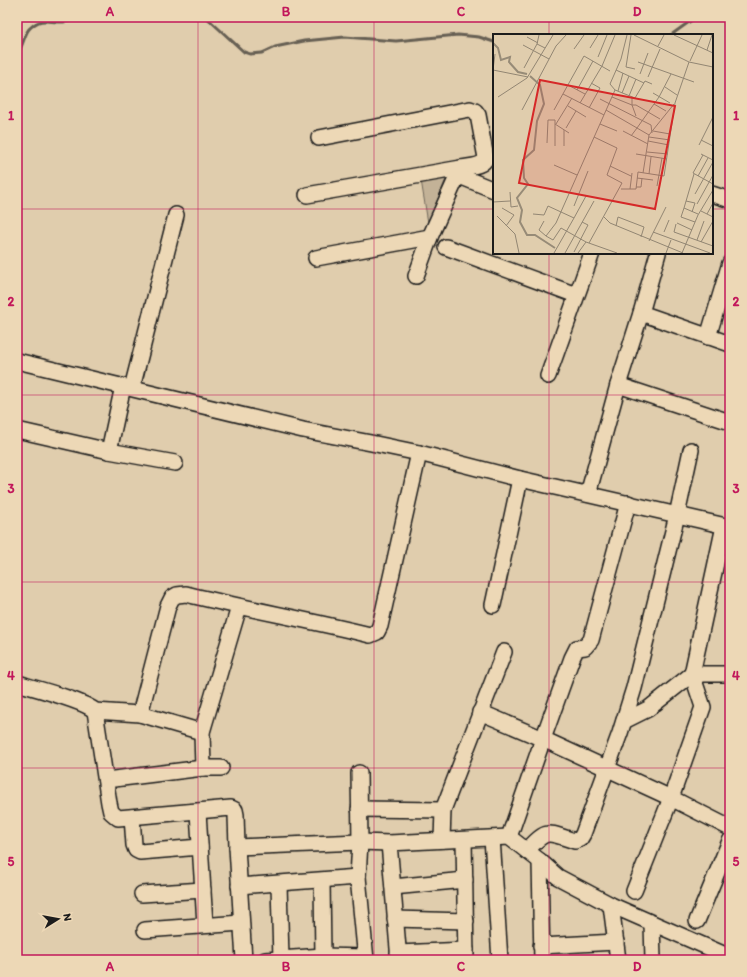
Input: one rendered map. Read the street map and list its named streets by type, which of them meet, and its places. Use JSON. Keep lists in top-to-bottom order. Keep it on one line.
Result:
{"north":"right","grid":{"columns":["A","B","C","D"],"rows":["1","2","3","4","5"]}}
